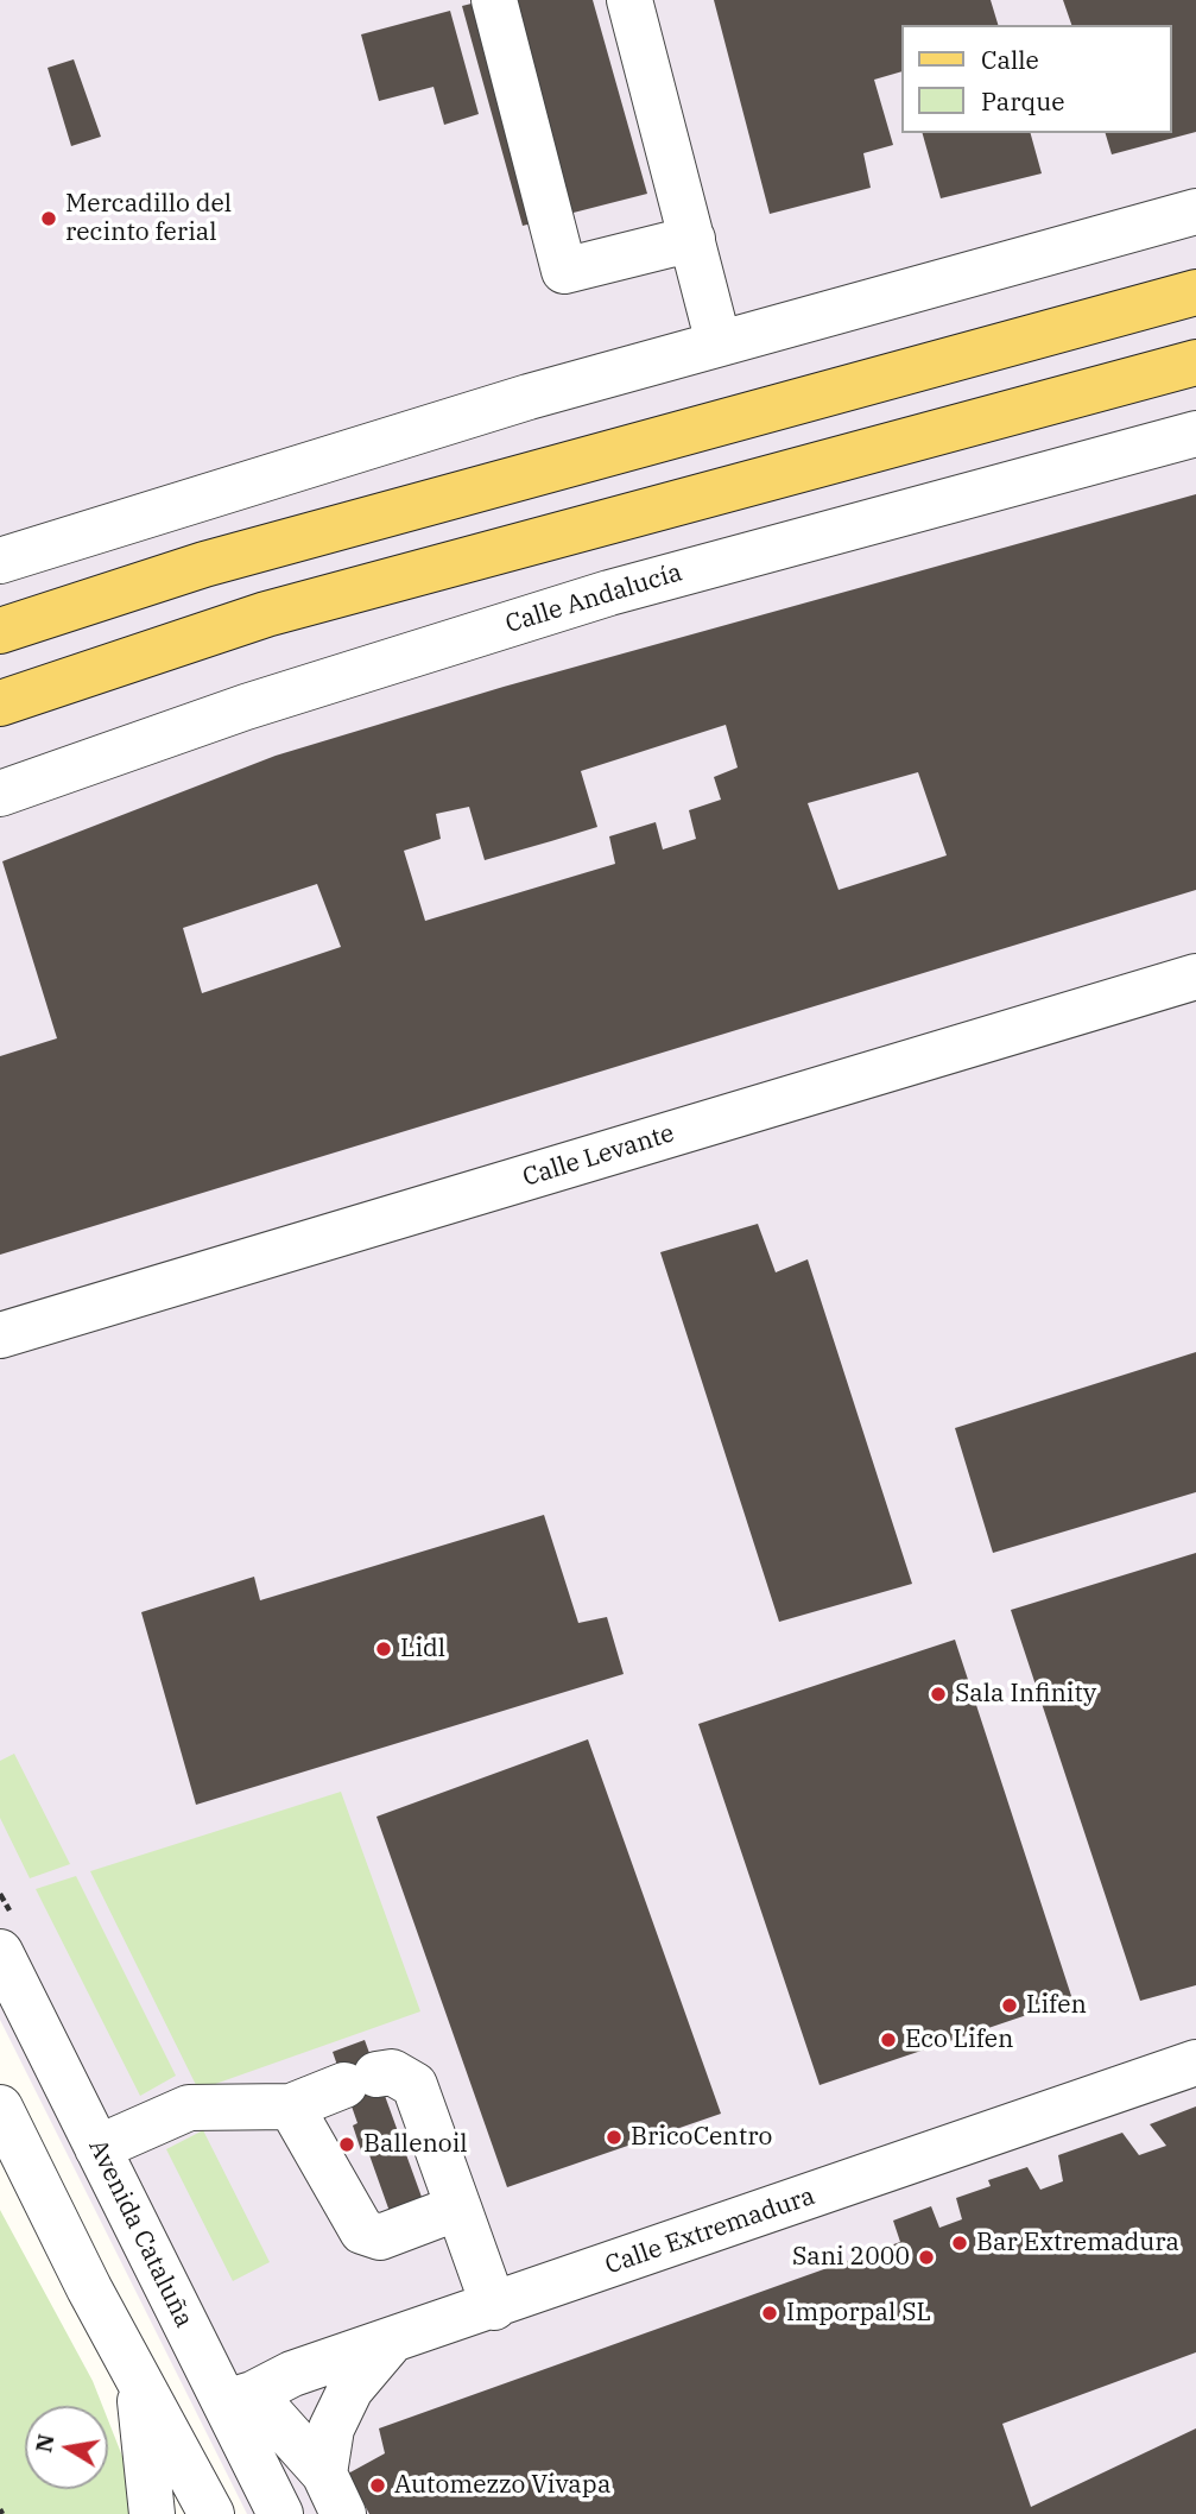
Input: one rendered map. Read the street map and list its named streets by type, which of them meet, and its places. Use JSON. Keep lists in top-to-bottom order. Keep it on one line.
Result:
{"streets":{"street":["Calle Andalucía","Calle Levante","Calle Extremadura","Avenida Cataluña"]},"crossings":[["Calle Extremadura","Avenida Cataluña"]],"places":["Mercadillo del recinto ferial","Lidl","Sala Infinity","Lifen","Eco Lifen","BricoCentro","Ballenoil","Bar Extremadura","Sani 2000","Imporpal SL","Automezzo Vivapa"],"legend":["Calle","Parque"],"north":"left"}
